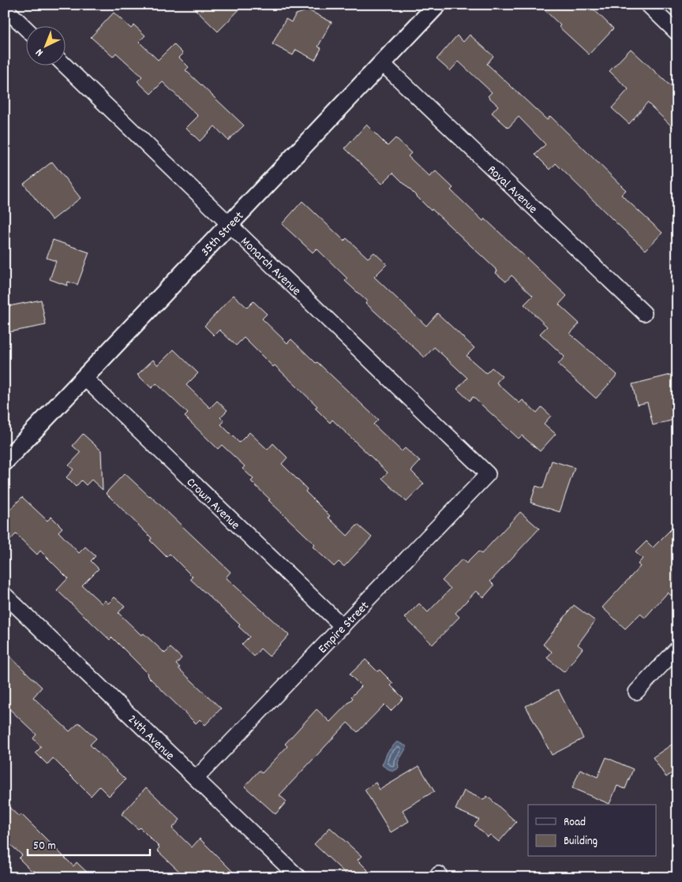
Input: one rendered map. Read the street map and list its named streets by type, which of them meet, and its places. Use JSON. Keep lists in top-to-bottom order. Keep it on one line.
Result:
{"streets":{"street":["Royal Avenue","35th Street","Monarch Avenue","Crown Avenue","Empire Street","24th Avenue"]},"crossings":[["Royal Avenue","35th Street"],["35th Street","Monarch Avenue"],["35th Street","Crown Avenue"],["Monarch Avenue","Empire Street"],["Crown Avenue","Empire Street"],["Empire Street","24th Avenue"]],"legend":["Road","Building"],"scale_bar":"50 m","north":"bottom left"}
